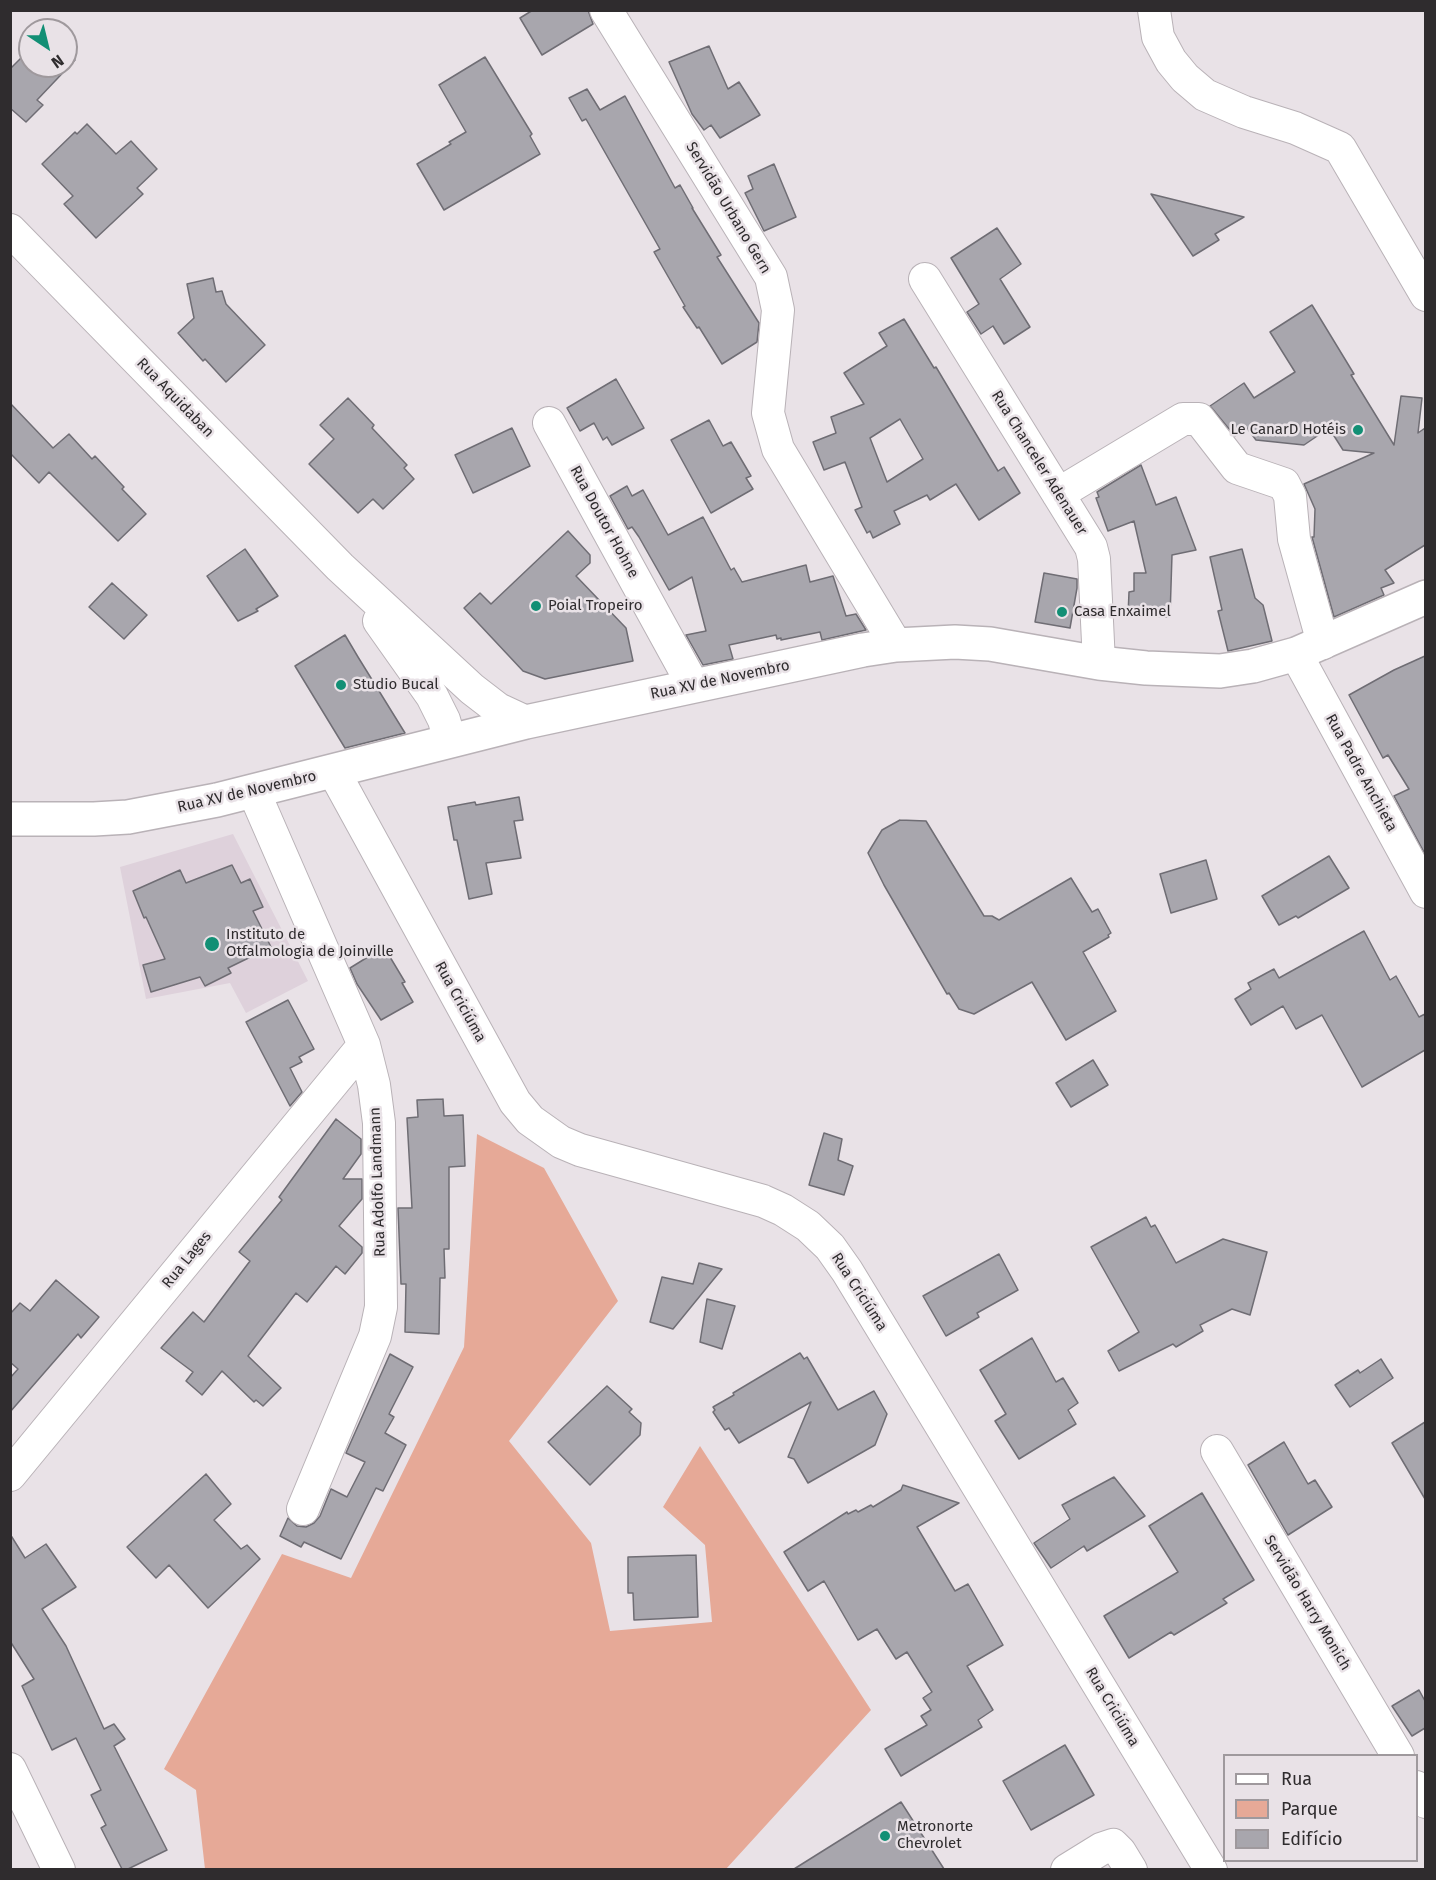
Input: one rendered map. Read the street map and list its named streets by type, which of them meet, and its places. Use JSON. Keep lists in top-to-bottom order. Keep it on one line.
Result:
{"streets":{"main road":["Rua XV de Novembro"],"street":["Servidão Urbano Gern","Rua Aquidaban","Rua Chanceler Adenauer","Rua Doutor Hohne","Rua Padre Anchieta","Rua Criciúma","Rua Adolfo Landmann","Rua Lages","Servidão Harry Monich"]},"crossings":[["Servidão Urbano Gern","Rua XV de Novembro"],["Rua Aquidaban","Rua XV de Novembro"],["Rua Chanceler Adenauer","Rua XV de Novembro"],["Rua Chanceler Adenauer","Rua Padre Anchieta"],["Rua Doutor Hohne","Rua XV de Novembro"],["Rua XV de Novembro","Rua Padre Anchieta"],["Rua XV de Novembro","Rua Criciúma"],["Rua XV de Novembro","Rua Adolfo Landmann"],["Rua Adolfo Landmann","Rua Lages"]],"places":["Le CanarD Hotéis","Poial Tropeiro","Casa Enxaimel","Studio Bucal","Instituto de Otfalmologia de Joinville","Metronorte Chevrolet"],"legend":["Rua","Parque","Edifício"],"north":"bottom right"}
